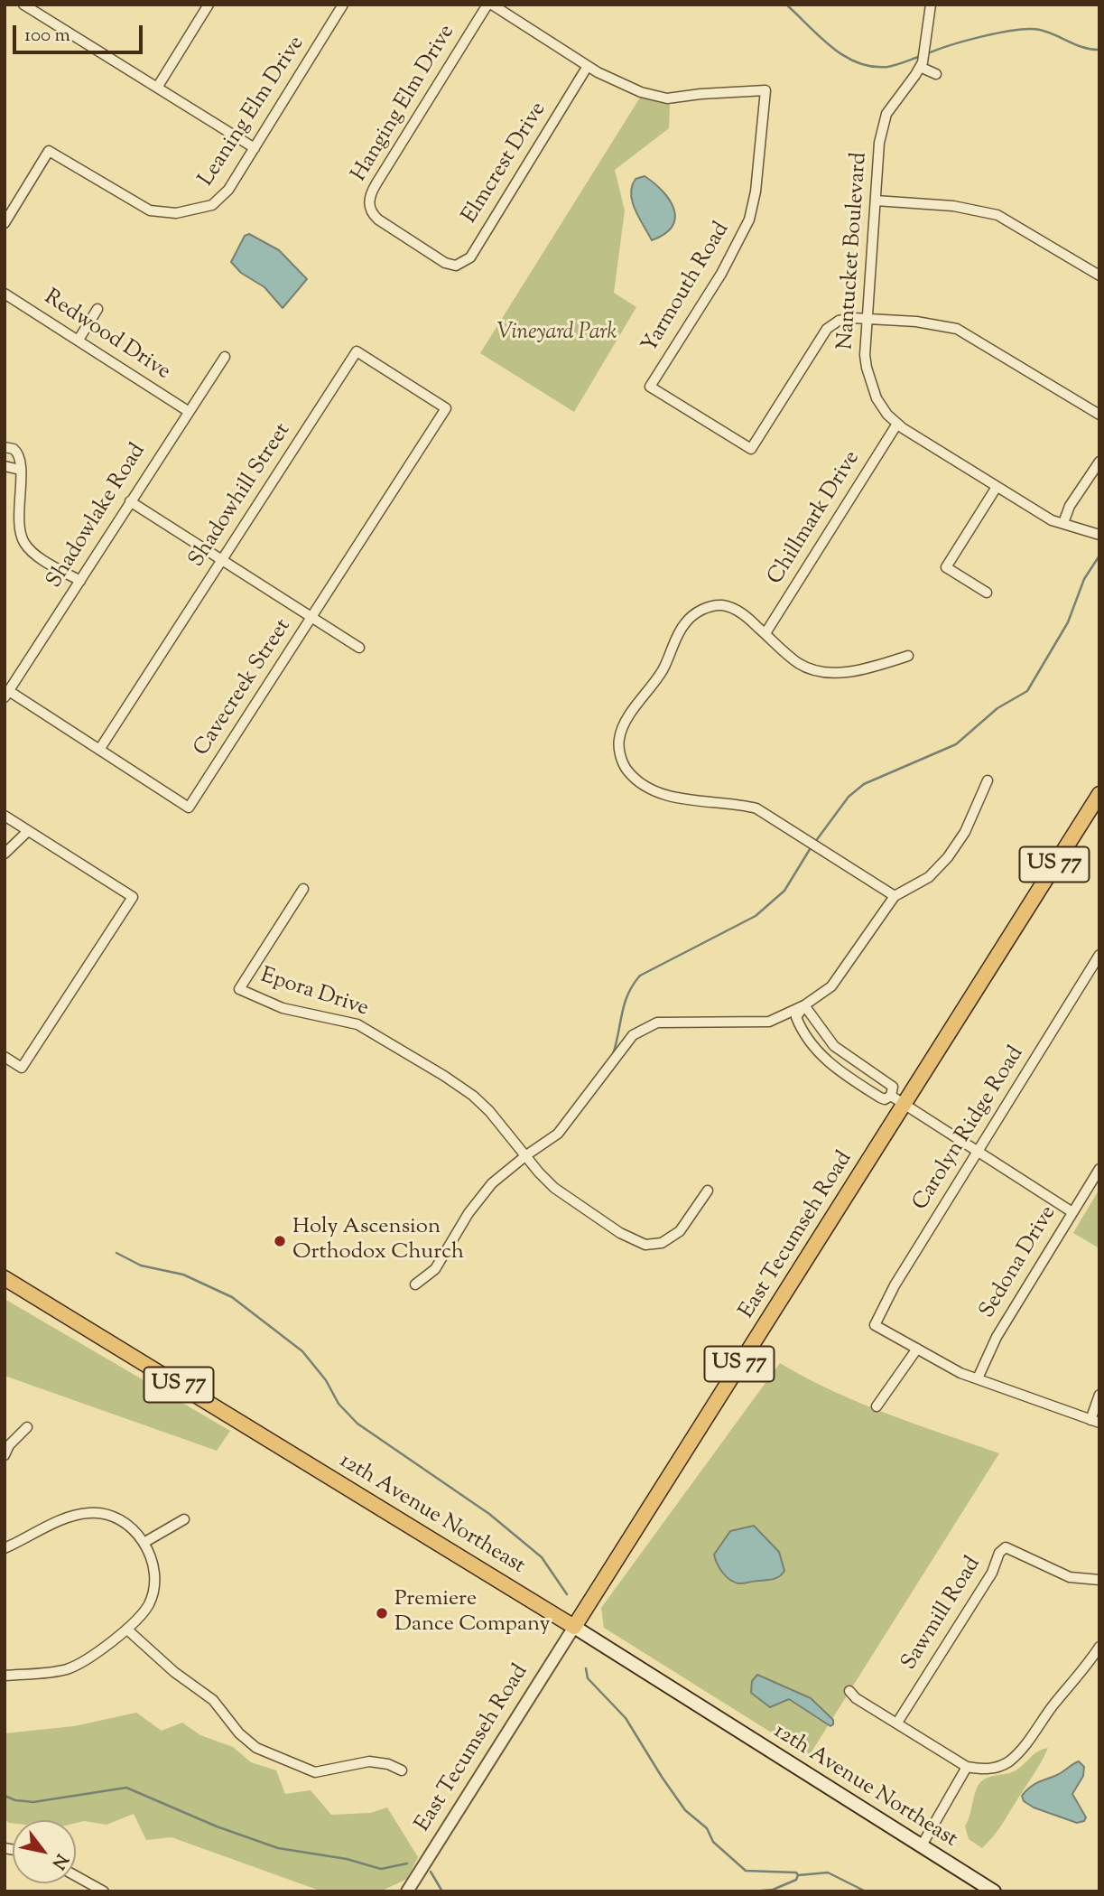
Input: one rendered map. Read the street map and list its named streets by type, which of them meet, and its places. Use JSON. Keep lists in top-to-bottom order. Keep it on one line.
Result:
{"streets":{"main road":["US 77","East Tecumseh Road","12th Avenue Northeast"],"street":["Hanging Elm Drive","Leaning Elm Drive","Elmcrest Drive","Nantucket Boulevard","Yarmouth Road","Redwood Drive","Shadowhill Street","Shadowlake Road","Chillmark Drive","Cavecreek Street","Epora Drive","Carolyn Ridge Road","Sedona Drive","Sawmill Road"]},"crossings":[["Hanging Elm Drive","Elmcrest Drive"],["Elmcrest Drive","Yarmouth Road"],["Nantucket Boulevard","Yarmouth Road"],["Nantucket Boulevard","Chillmark Drive"],["Redwood Drive","Shadowlake Road"],["Shadowhill Street","Cavecreek Street"],["Shadowlake Road","Cavecreek Street"],["East Tecumseh Road","12th Avenue Northeast"]],"parks":["Vineyard Park"],"places":["Holy Ascension Orthodox Church","Premiere Dance Company"],"scale_bar":"100 m","north":"bottom right"}
